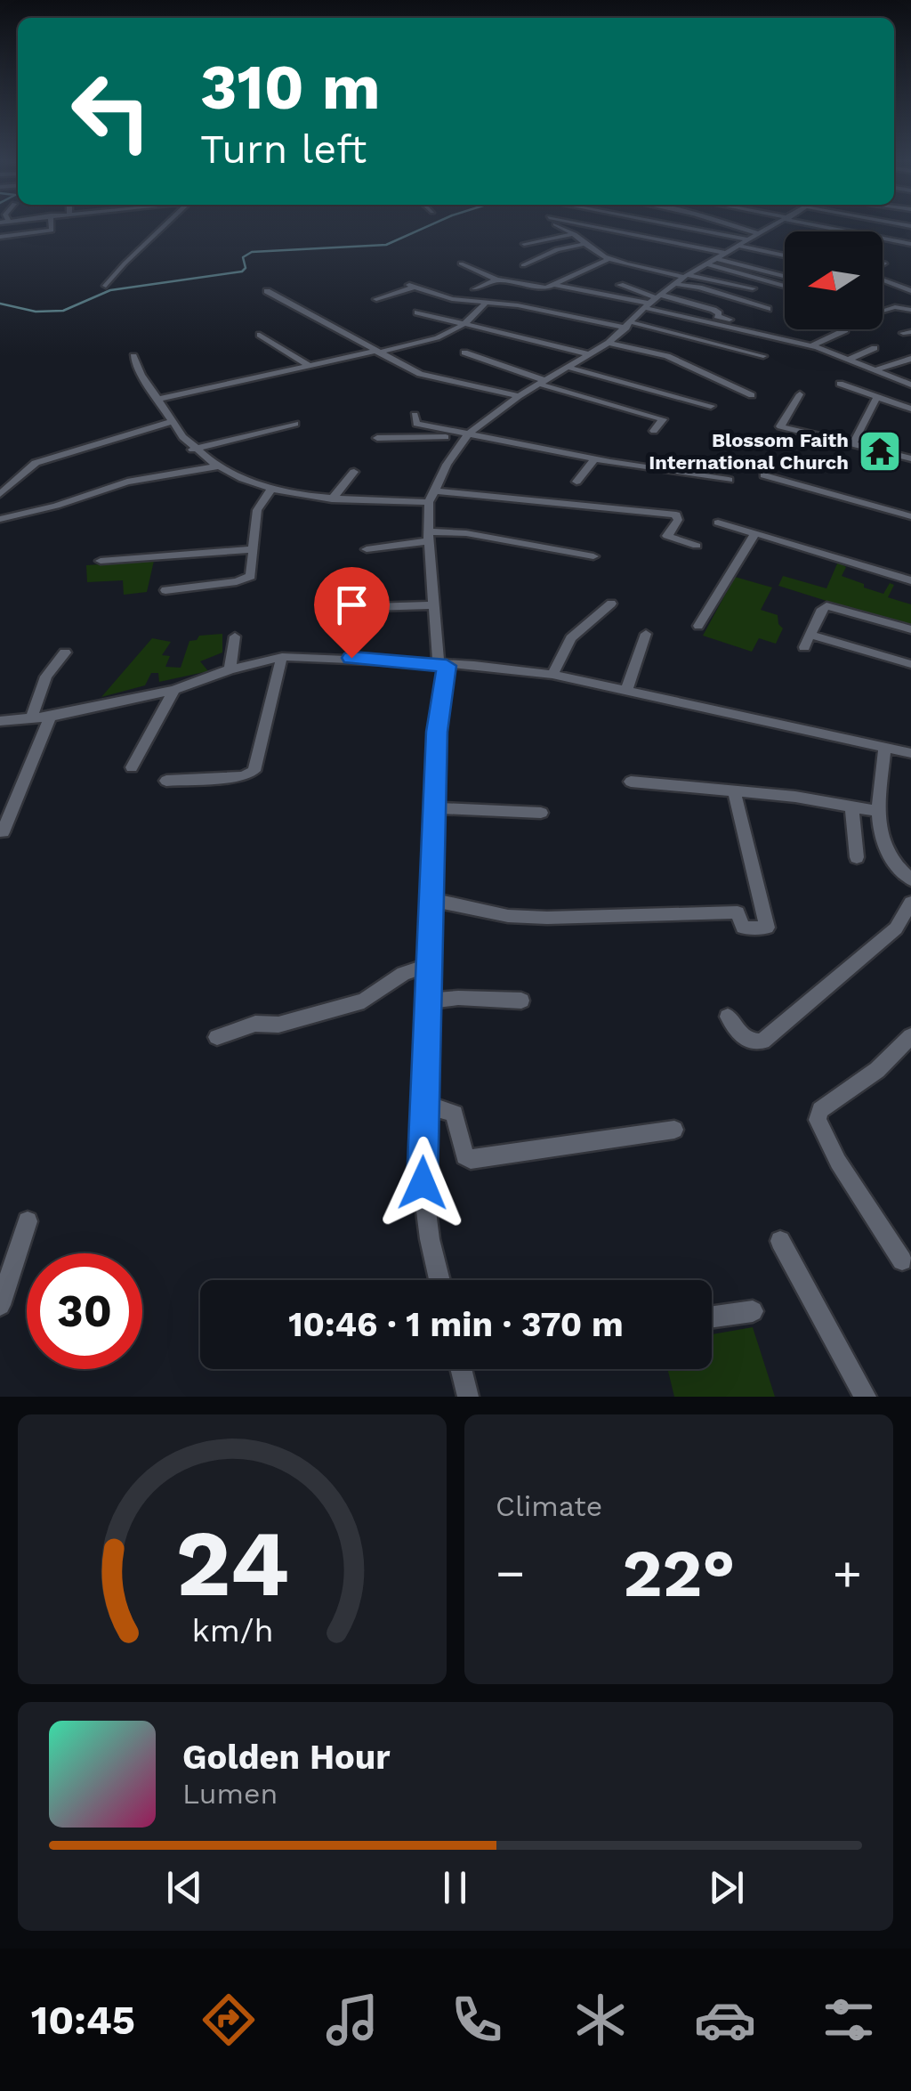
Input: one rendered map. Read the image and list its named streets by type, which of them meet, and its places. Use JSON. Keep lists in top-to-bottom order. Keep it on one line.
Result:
{"places":{"temple":["Blossom Faith International Church"]},"north":"left","page":{"turn":["310 m","Turn left"],"limit":"30","trip":"10:46 · 1 min · 370 m","tile":"Climate","heat":["−","22°","+"],"song":["Golden Hour","Lumen"],"tabs":"10:45","gauge":["24","km/h"]}}
